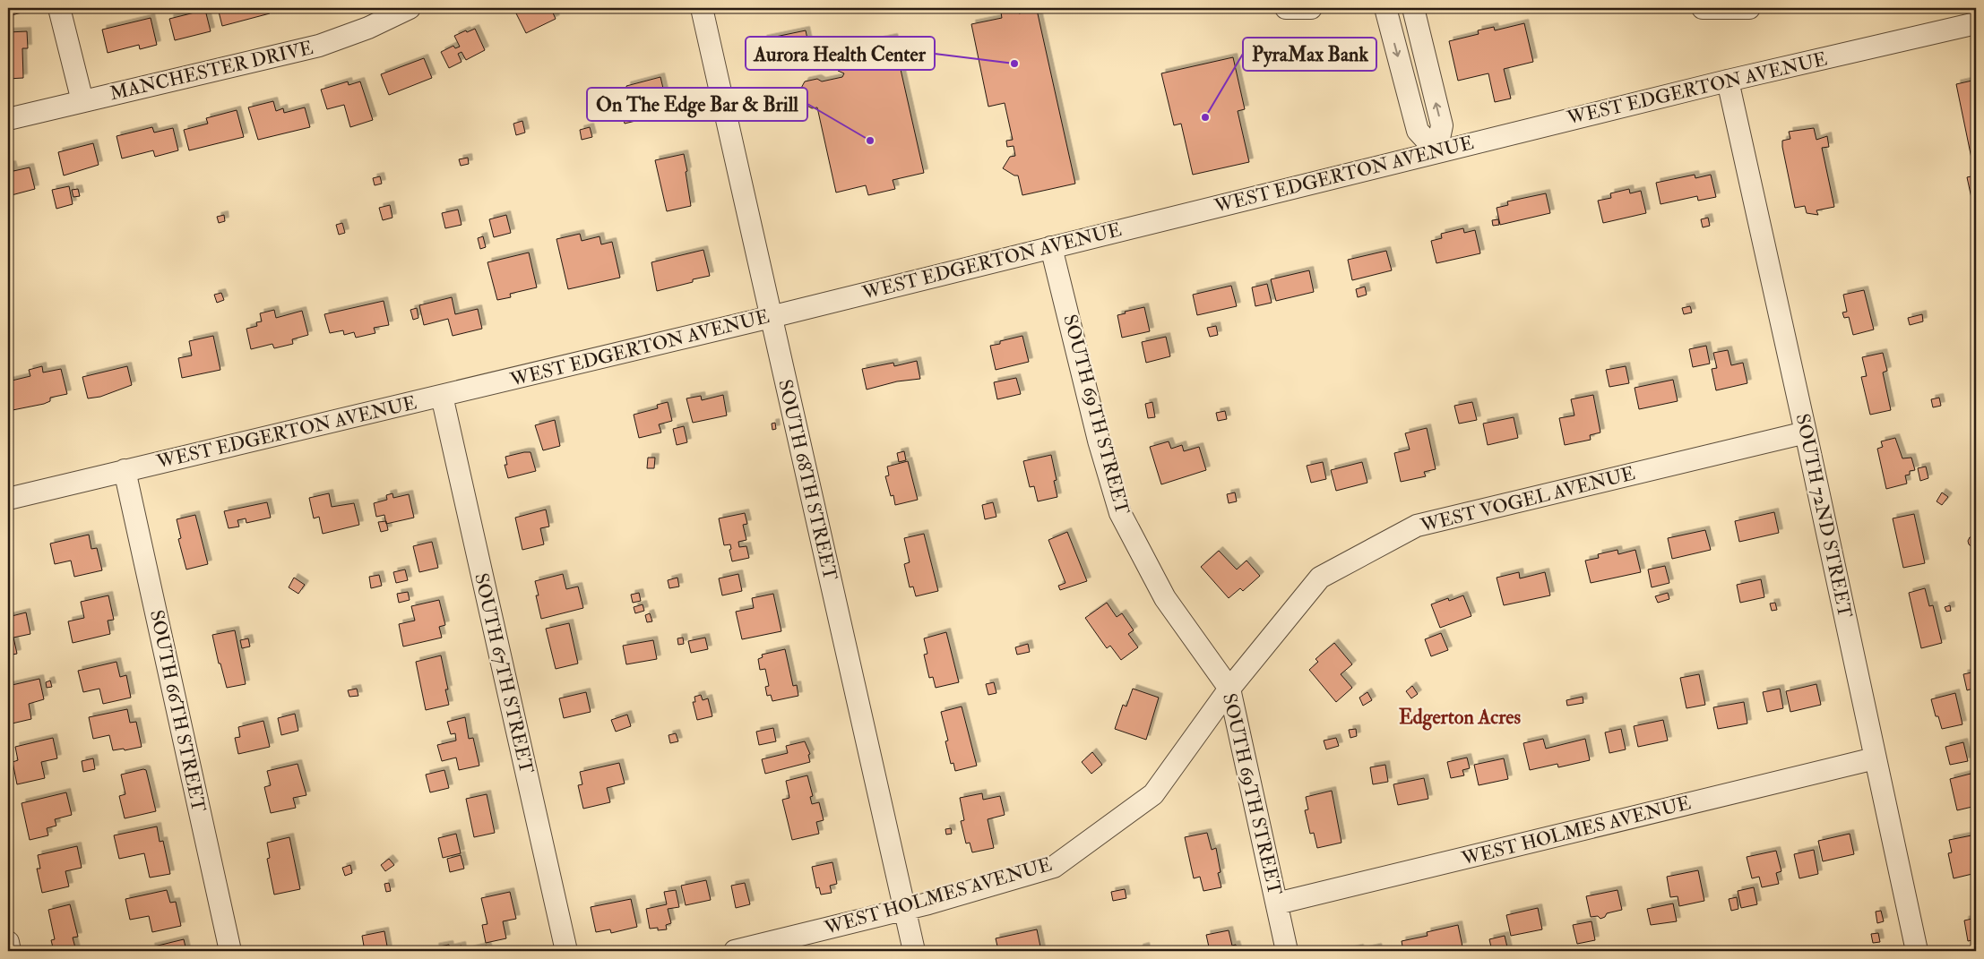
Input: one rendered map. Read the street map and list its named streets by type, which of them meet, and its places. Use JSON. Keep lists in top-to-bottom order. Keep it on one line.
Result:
{"streets":{"street":["MANCHESTER DRIVE","WEST EDGERTON AVENUE","SOUTH 69TH STREET","SOUTH 68TH STREET","WEST VOGEL AVENUE","SOUTH 72ND STREET","SOUTH 67TH STREET","SOUTH 66TH STREET","WEST HOLMES AVENUE"]},"crossings":[["WEST EDGERTON AVENUE","SOUTH 69TH STREET"],["WEST EDGERTON AVENUE","SOUTH 68TH STREET"],["WEST EDGERTON AVENUE","SOUTH 72ND STREET"],["WEST EDGERTON AVENUE","SOUTH 67TH STREET"],["WEST EDGERTON AVENUE","SOUTH 66TH STREET"],["SOUTH 69TH STREET","WEST VOGEL AVENUE"],["SOUTH 69TH STREET","WEST HOLMES AVENUE"],["SOUTH 68TH STREET","WEST HOLMES AVENUE"],["WEST VOGEL AVENUE","SOUTH 72ND STREET"],["WEST VOGEL AVENUE","WEST HOLMES AVENUE"],["SOUTH 72ND STREET","WEST HOLMES AVENUE"]],"districts":["Edgerton Acres"],"places":["Aurora Health Center","PyraMax Bank","On The Edge Bar & Brill"]}
